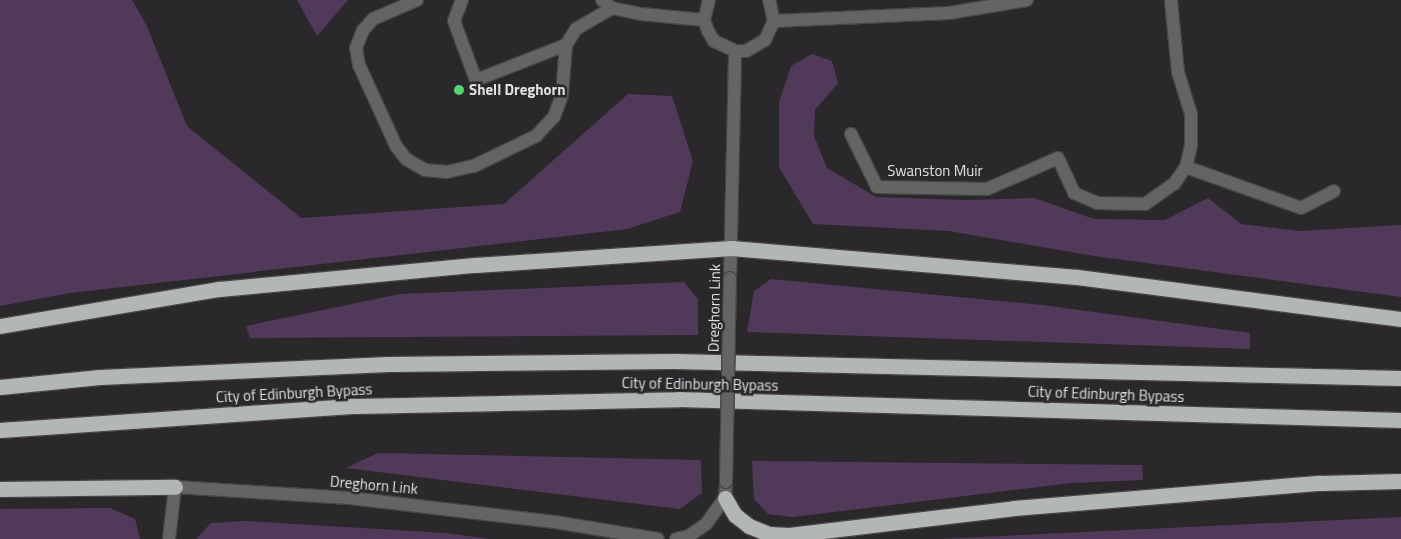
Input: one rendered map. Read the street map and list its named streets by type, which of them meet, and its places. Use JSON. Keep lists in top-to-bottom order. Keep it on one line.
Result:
{"streets":{"highway":["City of Edinburgh Bypass"],"street":["Swanston Muir","Dreghorn Link"]},"places":["Shell Dreghorn"]}
